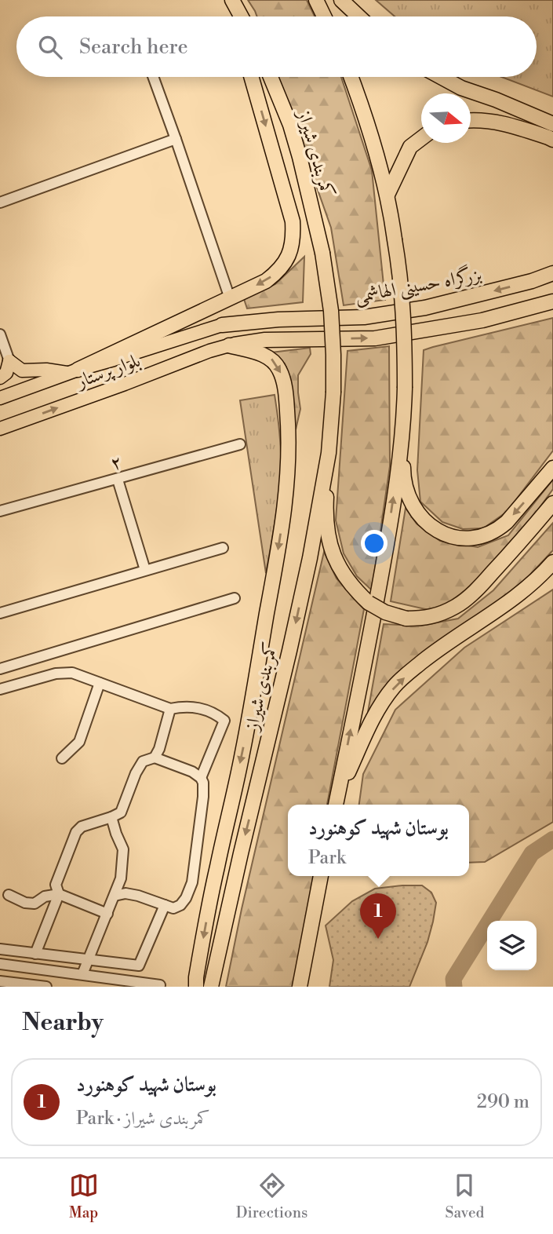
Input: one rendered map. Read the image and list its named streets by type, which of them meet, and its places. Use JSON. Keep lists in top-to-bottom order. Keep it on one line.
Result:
{"streets":{"highway":["کمربندی شیراز","بزرگراه حسینی الهاشمی"],"main road":["بلوار پرستار"],"street":["۲"]},"crossings":[["بزرگراه حسینی الهاشمی","بلوار پرستار"]],"north":"right","page":{"search":"Search here","popup":["بوستان شهید کوهنورد","Park"],"pins":"1","heading":"Nearby","list":[{"mark":"1","name":"بوستان شهید کوهنورد","note":"Park · کمربندی شیراز","value":"290 m"}],"nav":["Map","Directions","Saved"]}}
